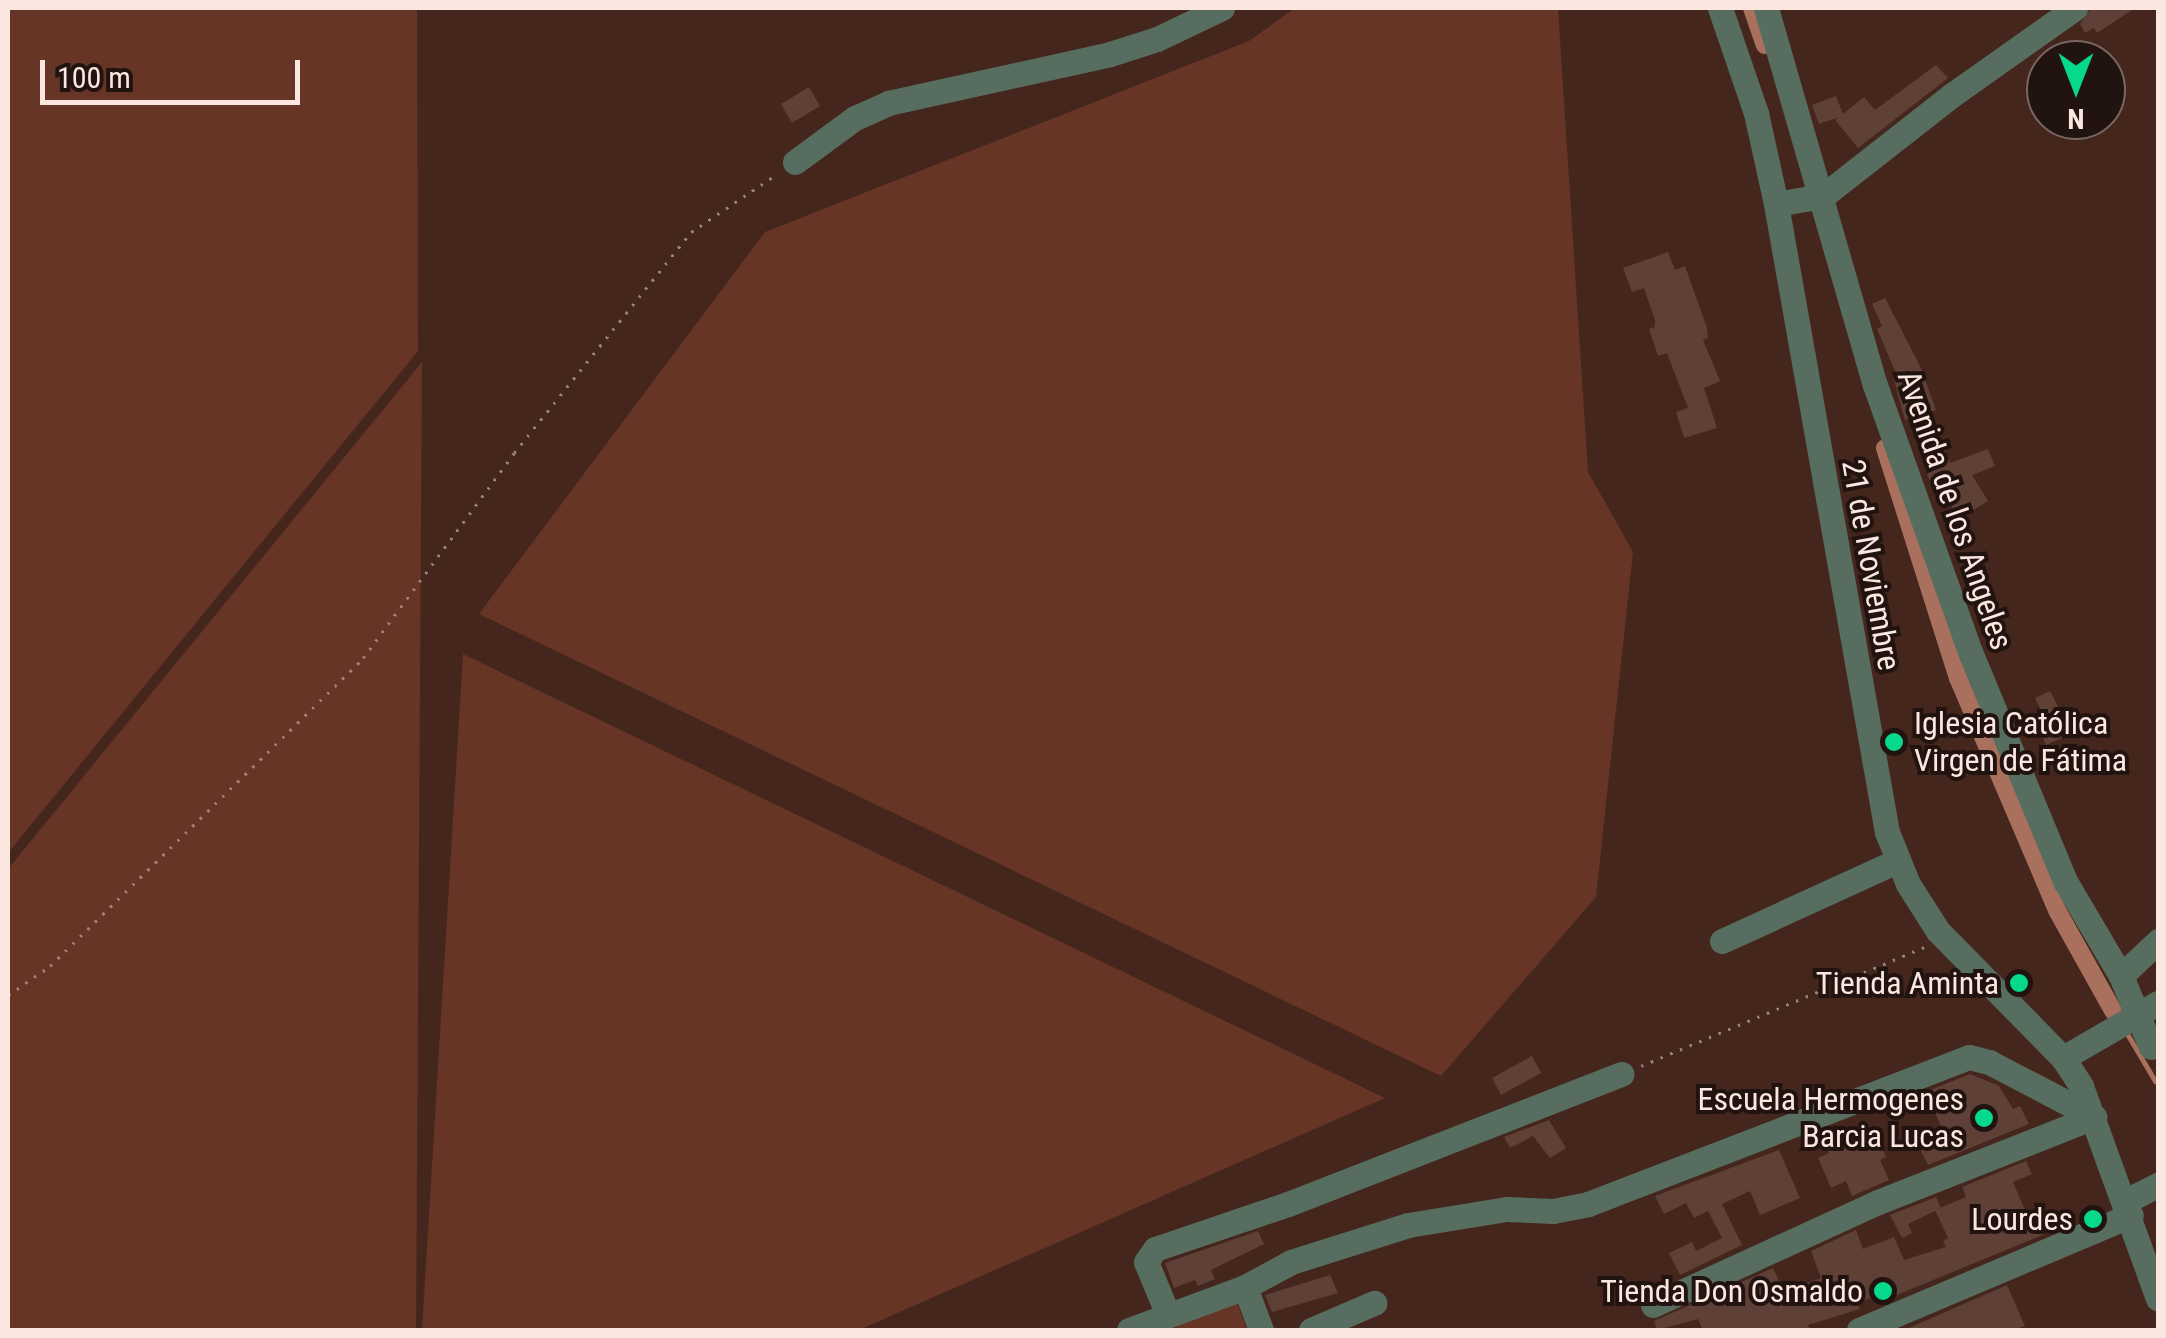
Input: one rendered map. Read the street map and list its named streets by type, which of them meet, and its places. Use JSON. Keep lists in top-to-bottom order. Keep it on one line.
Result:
{"streets":{"street":["Avenida de los Angeles","21 de Noviembre"]},"crossings":[["Avenida de los Angeles","21 de Noviembre"]],"places":["Iglesia Católica Virgen de Fátima","Tienda Aminta","Escuela Hermogenes Barcia Lucas","Lourdes","Tienda Don Osmaldo"],"scale_bar":"100 m","north":"bottom"}
